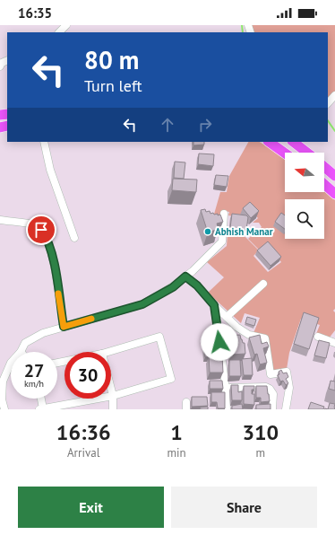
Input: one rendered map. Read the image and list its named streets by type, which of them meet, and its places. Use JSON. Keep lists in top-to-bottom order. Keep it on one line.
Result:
{"places":["Abhish Manar"],"north":"left","page":{"status":"16:35","turn":["80 m","Turn left"],"speed":"27 km/h","limit":"30","eta":["16:36","Arrival","1","min","310","m"],"buttons":["Exit","Share"]}}
